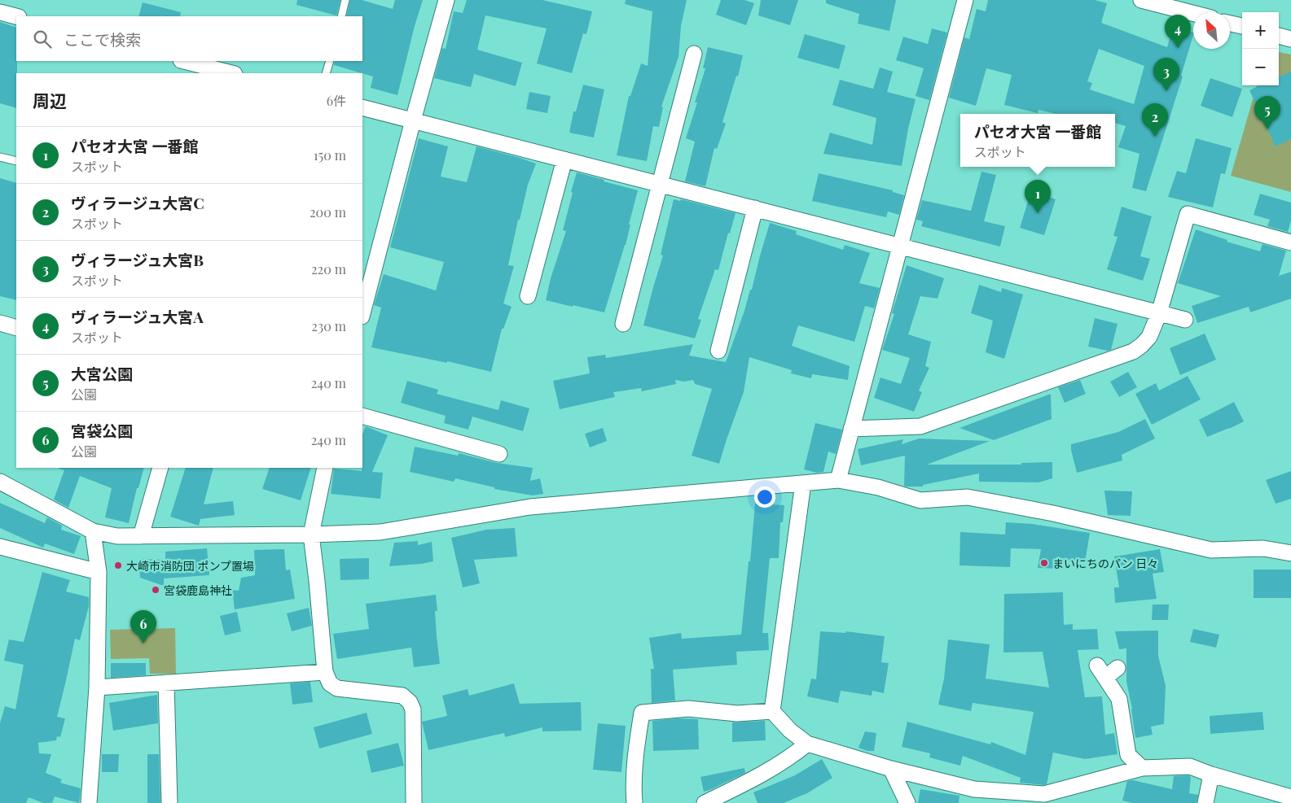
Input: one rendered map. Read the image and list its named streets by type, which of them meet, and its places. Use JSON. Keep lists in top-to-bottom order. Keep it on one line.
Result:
{"places":["まいにちのパン 日々","大崎市消防団 ポンプ置場","宮袋鹿島神社"],"north":"top left","page":{"map_buttons":["+","−"],"pins":["4","3","5","2","1","6"],"search":"ここで検索","heading":["周辺","6件"],"popup":["パセオ大宮 一番館","スポット"],"list":[{"mark":"1","name":"パセオ大宮 一番館","note":"スポット","value":"150 m"},{"mark":"2","name":"ヴィラージュ大宮C","note":"スポット","value":"200 m"},{"mark":"3","name":"ヴィラージュ大宮B","note":"スポット","value":"220 m"},{"mark":"4","name":"ヴィラージュ大宮A","note":"スポット","value":"230 m"},{"mark":"5","name":"大宮公園","note":"公園","value":"240 m"},{"mark":"6","name":"宮袋公園","note":"公園","value":"240 m"}]}}
